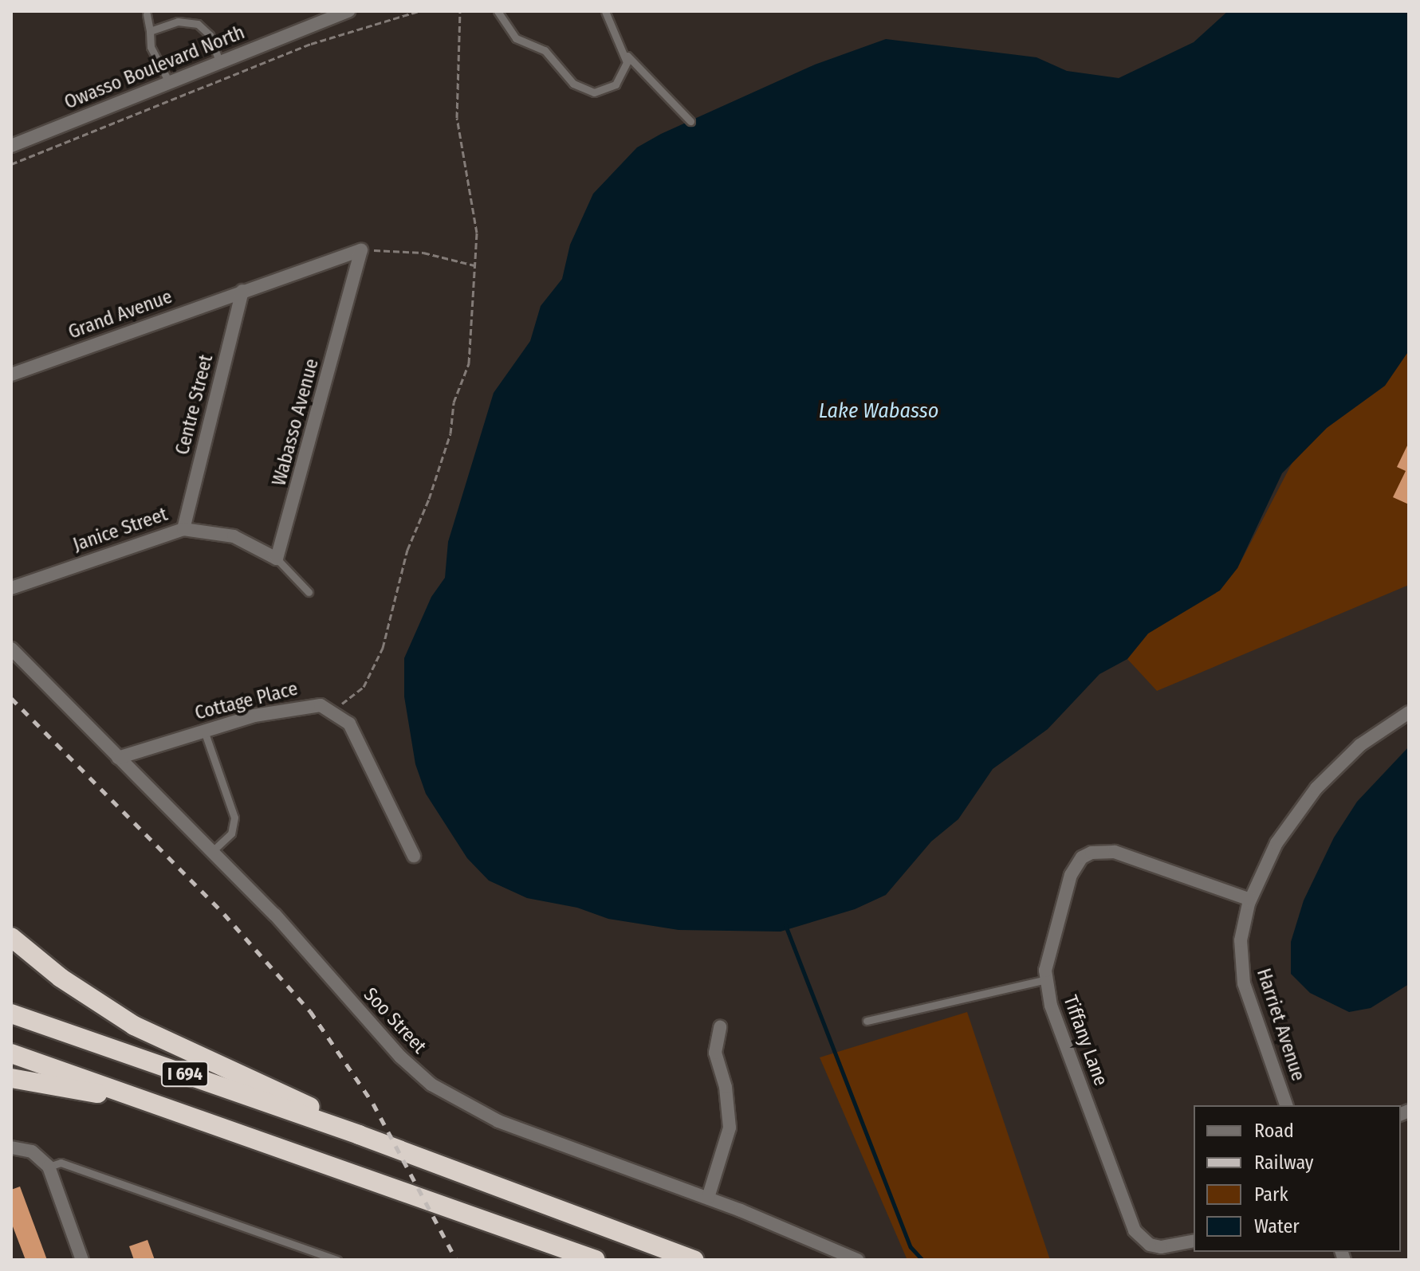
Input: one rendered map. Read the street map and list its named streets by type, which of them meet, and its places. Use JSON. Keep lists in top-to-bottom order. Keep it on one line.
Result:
{"streets":{"highway":["I 694"],"street":["Owasso Boulevard North","Grand Avenue","Centre Street","Wabasso Avenue","Janice Street","Cottage Place","Soo Street","Harriet Avenue","Tiffany Lane"]},"crossings":[["Grand Avenue","Centre Street"],["Grand Avenue","Wabasso Avenue"],["Centre Street","Janice Street"],["Wabasso Avenue","Janice Street"],["Cottage Place","Soo Street"],["Harriet Avenue","Tiffany Lane"]],"water":["Lake Wabasso"],"legend":["Road","Railway","Park","Water"]}
